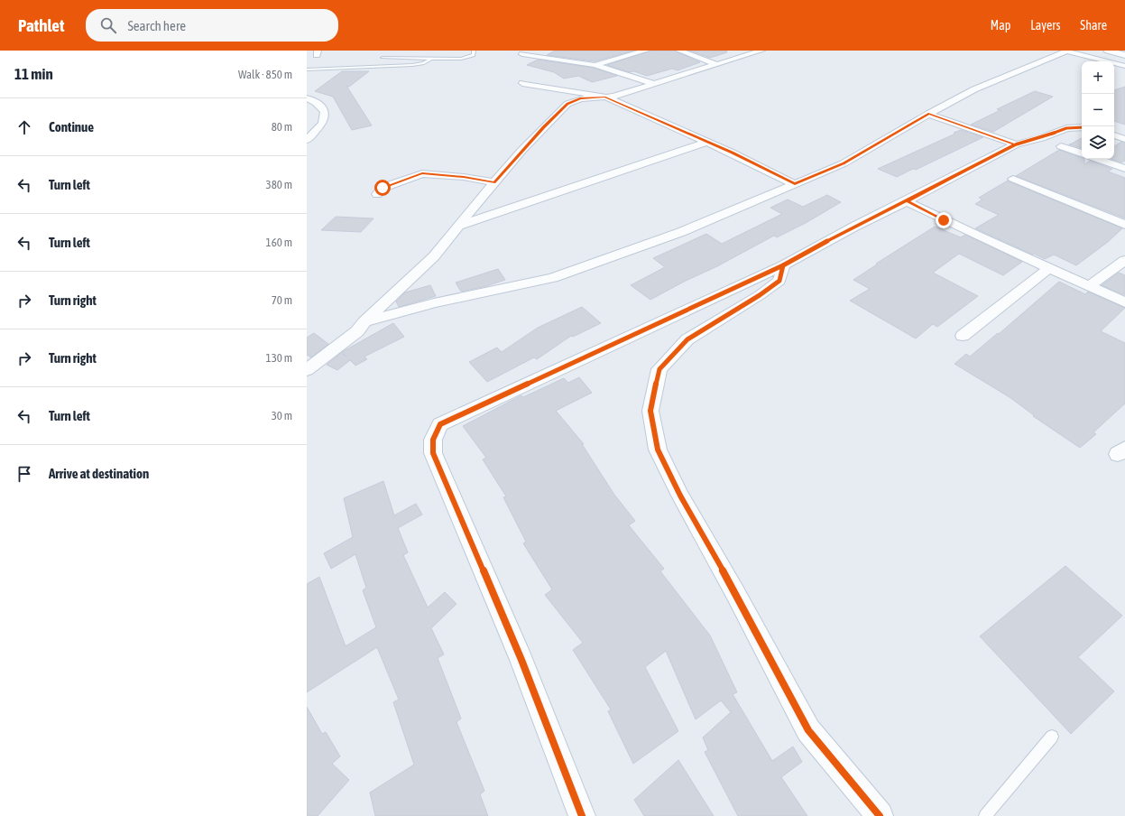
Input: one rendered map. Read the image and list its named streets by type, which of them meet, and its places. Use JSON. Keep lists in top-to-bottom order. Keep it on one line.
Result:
{"page":{"header":"Pathlet","search":"Search here","nav":["Map","Layers","Share"],"heading":["11 min","Walk · 850 m"],"map_buttons":["+","−"],"list":[["Continue","80 m"],["Turn left","380 m"],["Turn left","160 m"],["Turn right","70 m"],["Turn right","130 m"],["Turn left","30 m"],"Arrive at destination"]}}
